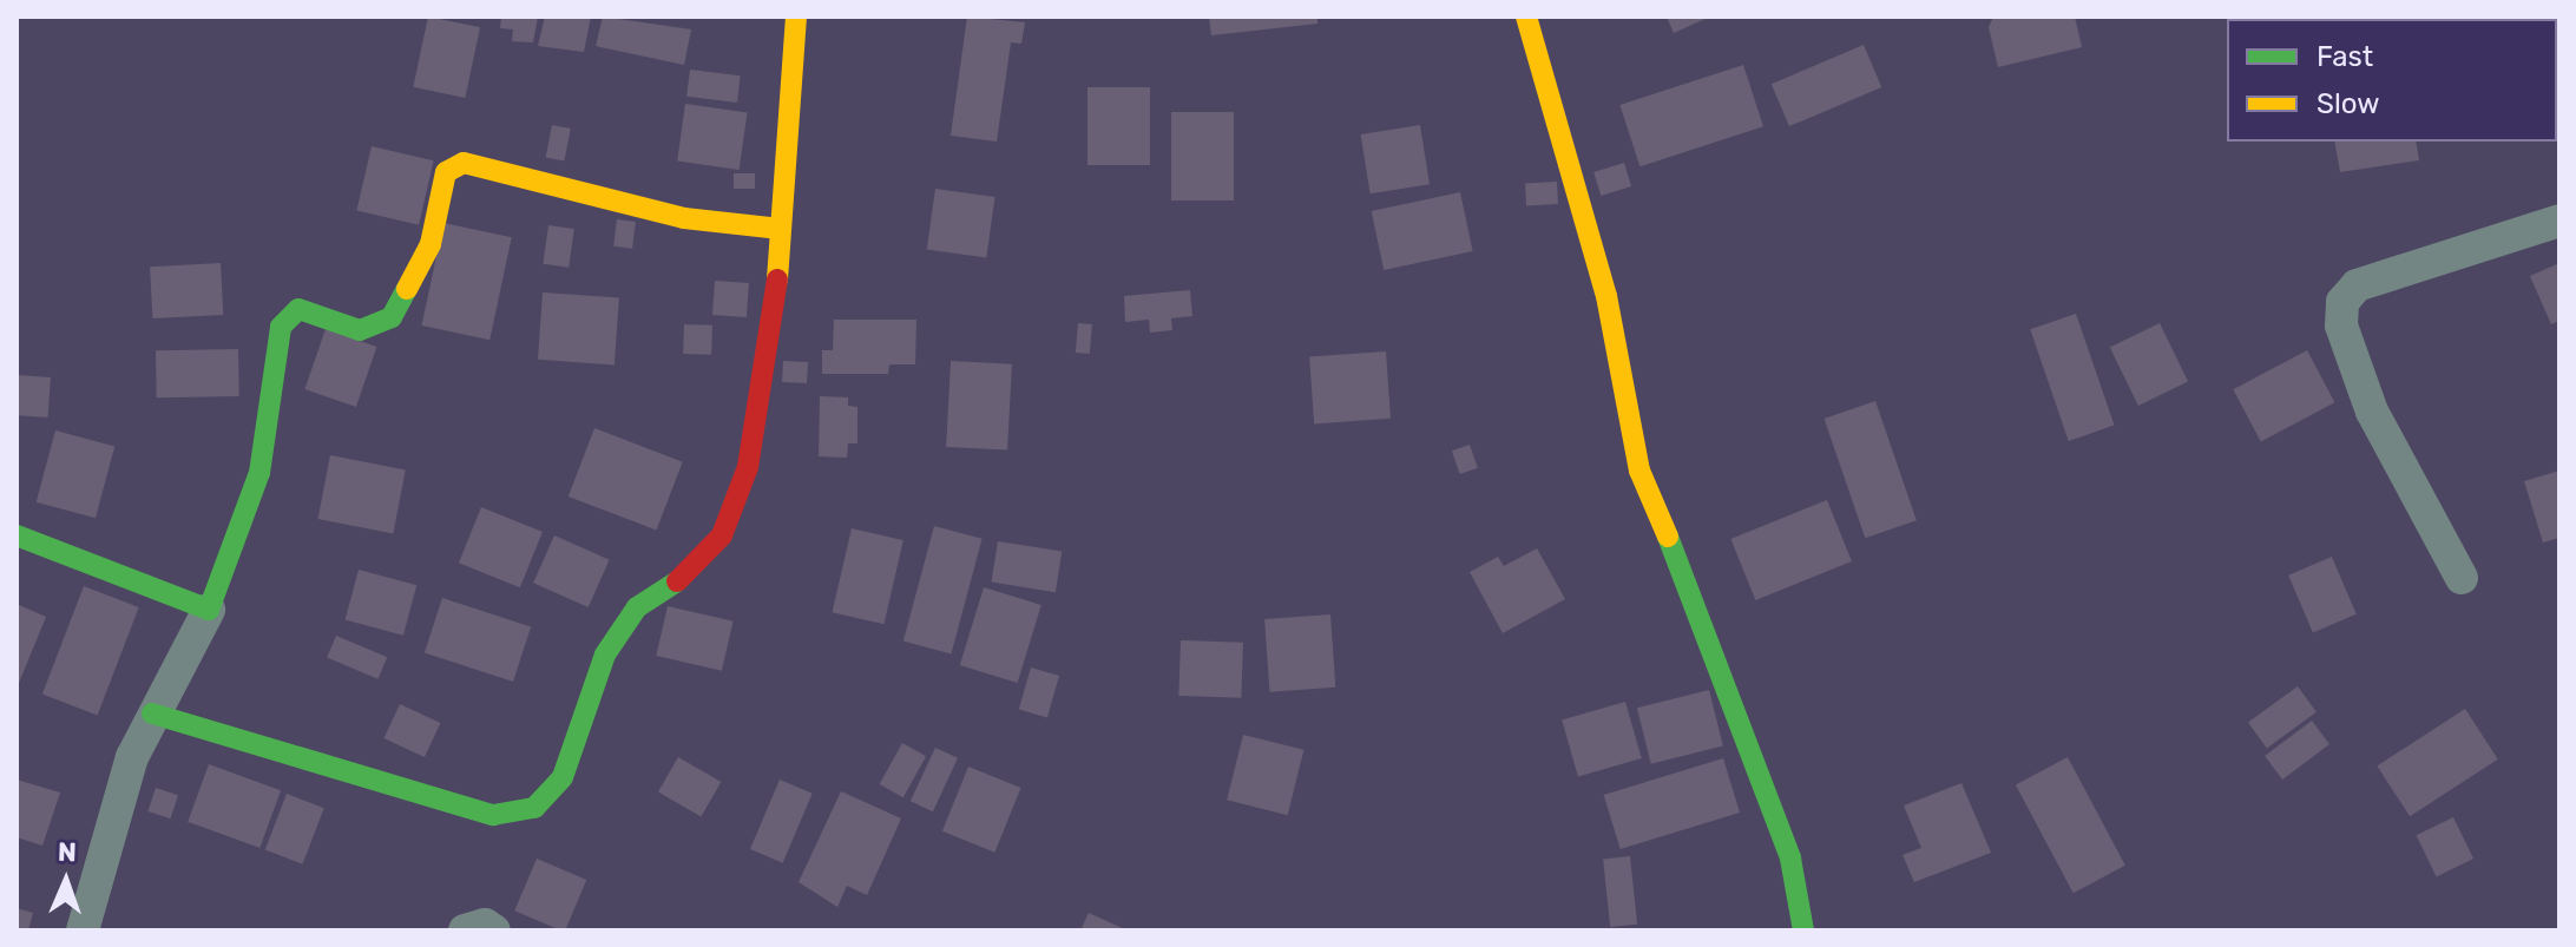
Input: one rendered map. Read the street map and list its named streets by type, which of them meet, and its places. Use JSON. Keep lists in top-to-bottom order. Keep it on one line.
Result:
{"legend":["Fast","Slow"],"north":"top"}
